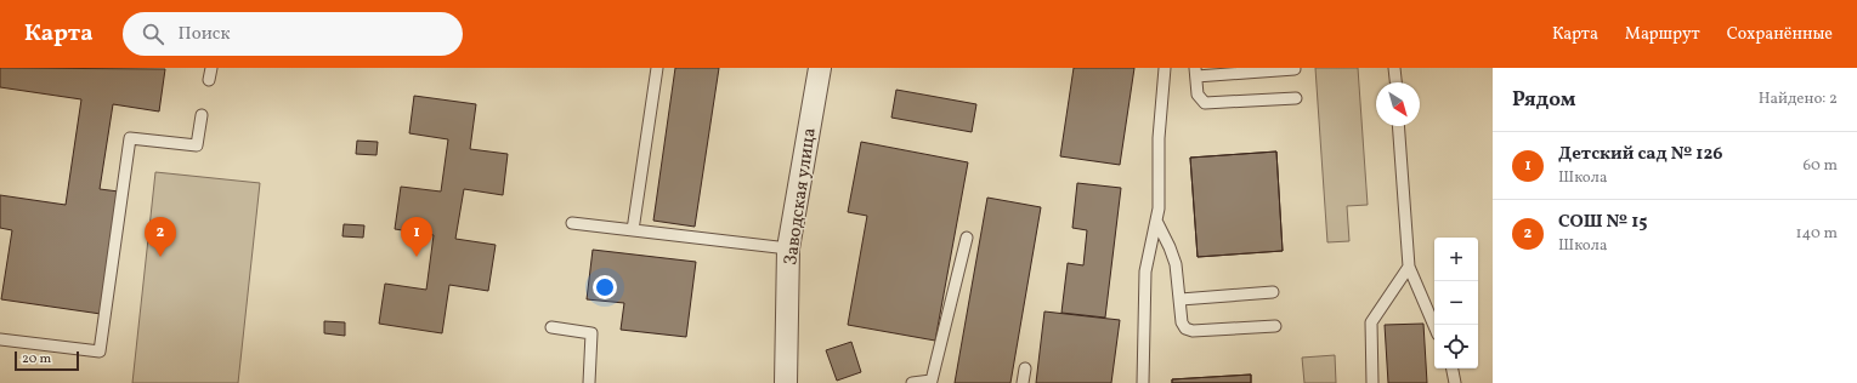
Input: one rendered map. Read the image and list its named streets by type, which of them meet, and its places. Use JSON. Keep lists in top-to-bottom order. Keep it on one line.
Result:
{"streets":{"street":["Заводская улица"]},"scale_bar":"20 m","north":"bottom right","page":{"header":"Карта","search":"Поиск","nav":["Карта","Маршрут","Сохранённые"],"heading":["Рядом","Найдено: 2"],"list":[{"mark":"1","name":"Детский сад № 126","note":"Школа","value":"60 m"},{"mark":"2","name":"СОШ № 15","note":"Школа","value":"140 m"}],"pins":["1","2"],"map_buttons":["+","−"],"scale":"20 m"}}
